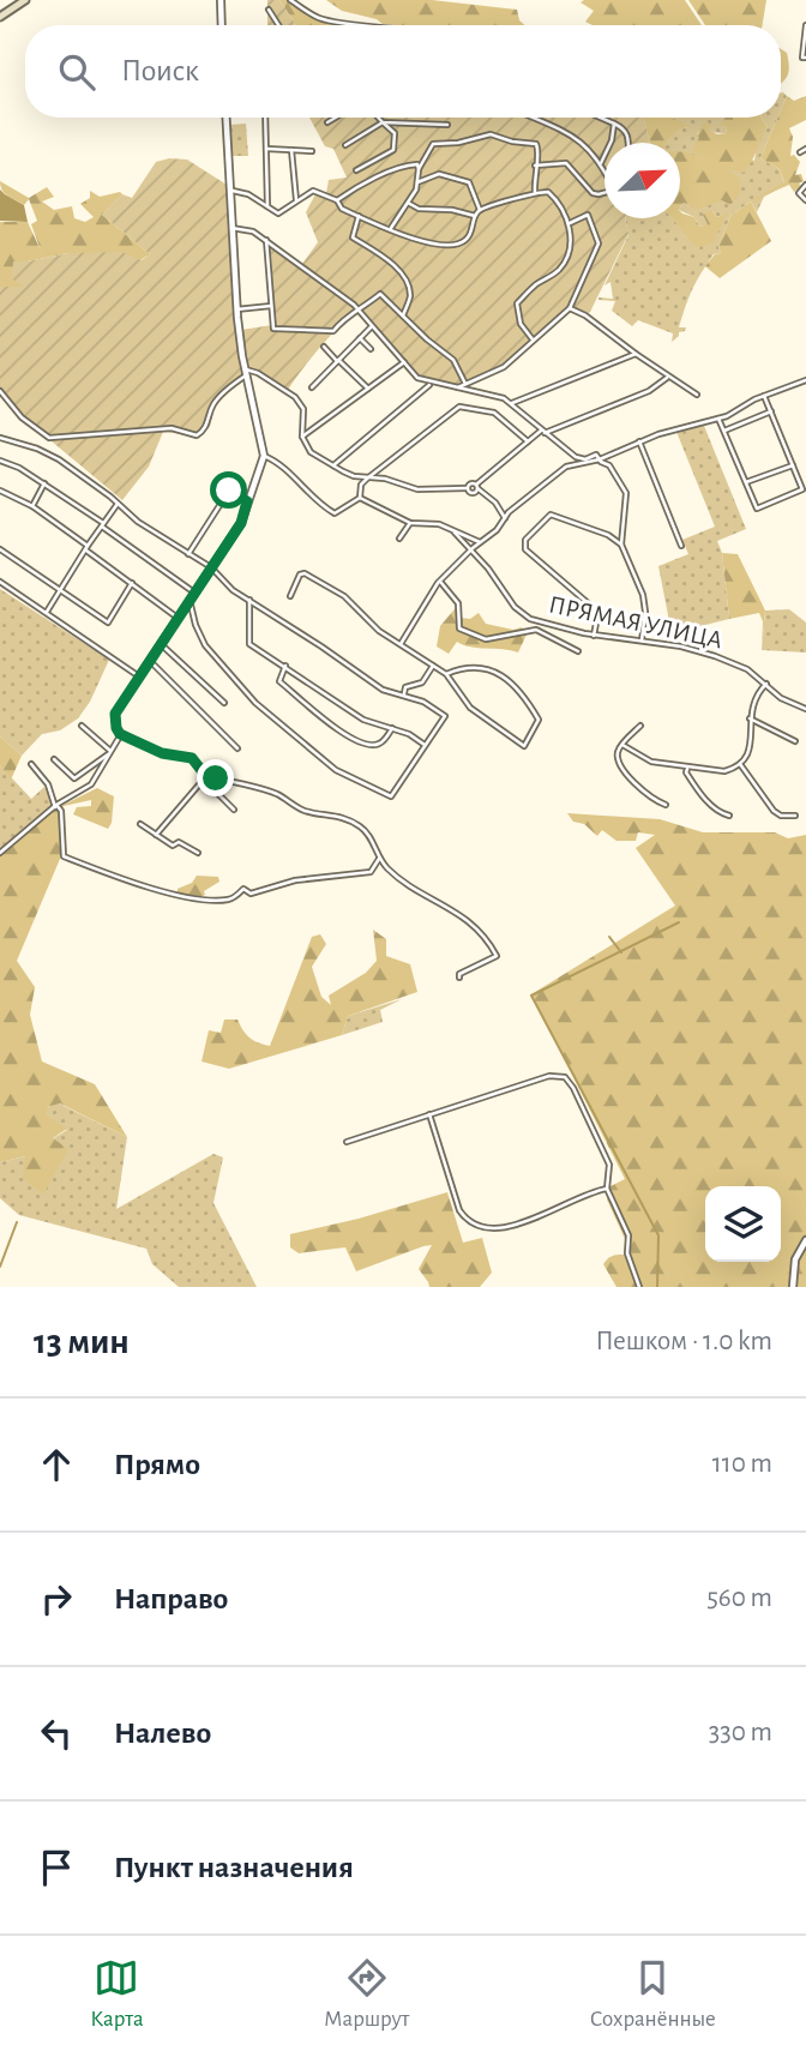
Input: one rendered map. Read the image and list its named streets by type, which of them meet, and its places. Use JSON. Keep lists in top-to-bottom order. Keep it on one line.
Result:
{"streets":{"street":["ПРЯМАЯ УЛИЦА"]},"north":"top right","page":{"search":"Поиск","heading":["13 мин","Пешком · 1.0 km"],"list":[["Прямо","110 m"],["Направо","560 m"],["Налево","330 m"],"Пункт назначения"],"nav":["Карта","Маршрут","Сохранённые"]}}
